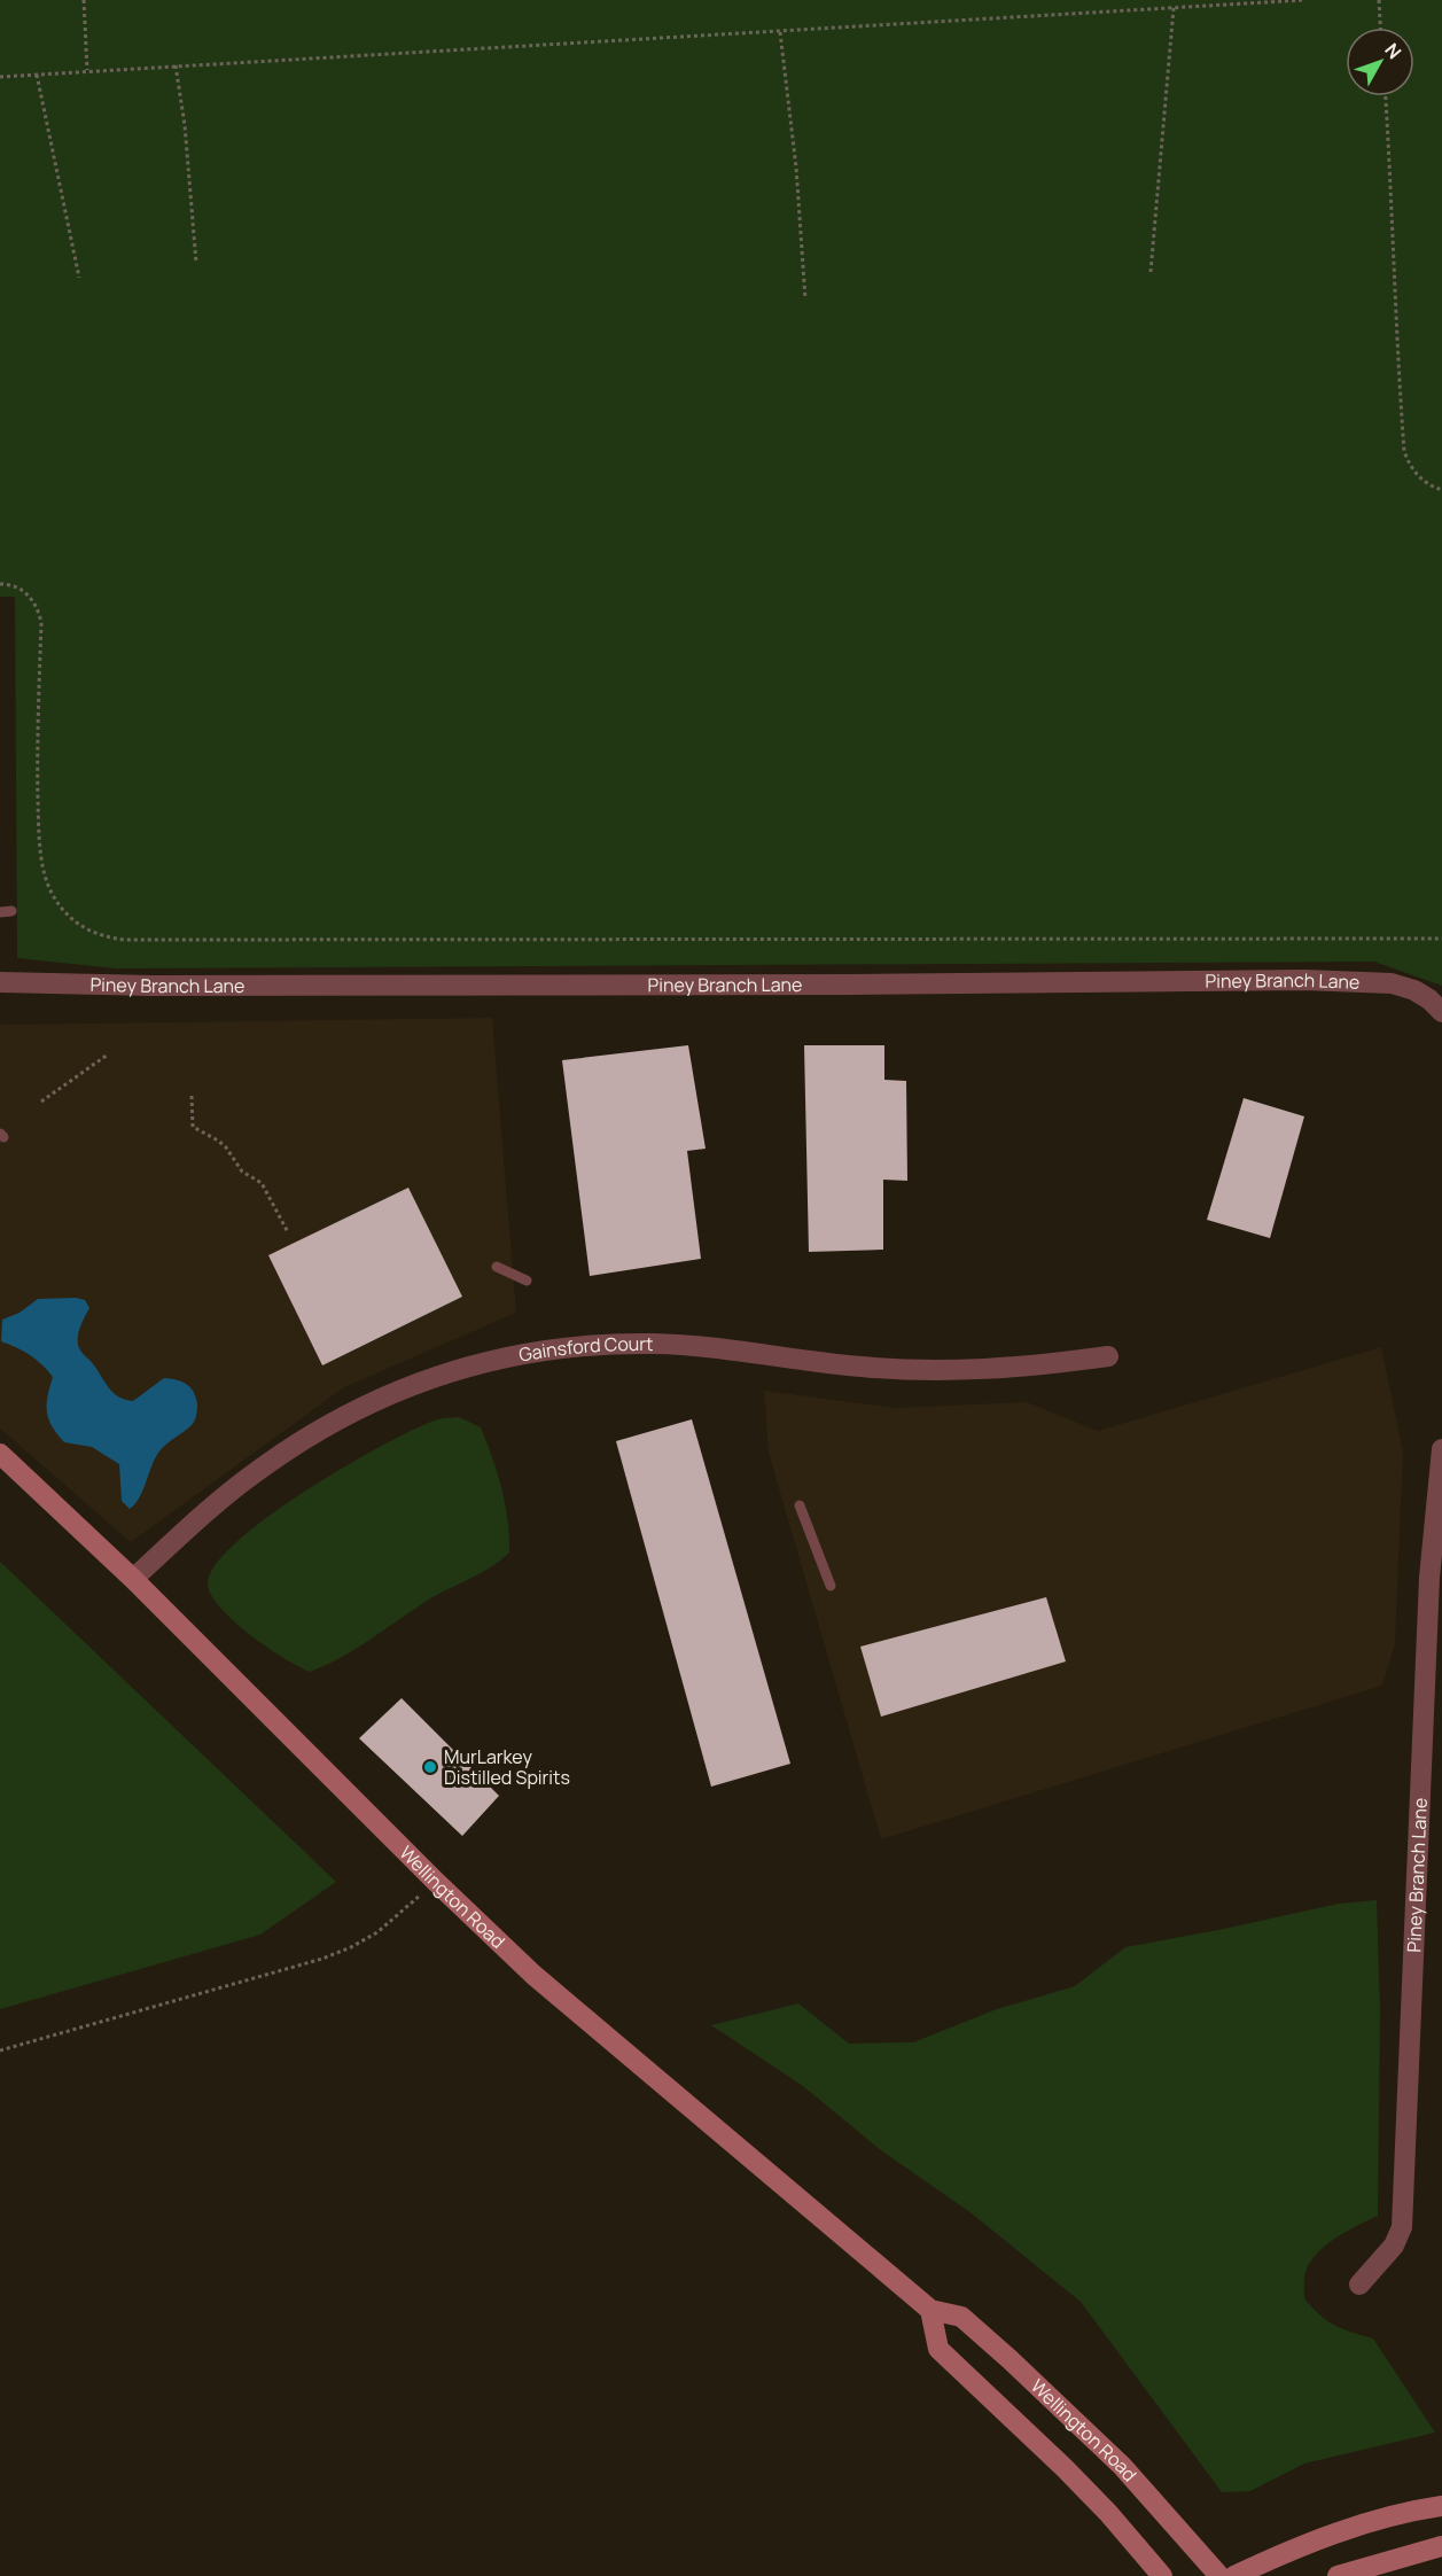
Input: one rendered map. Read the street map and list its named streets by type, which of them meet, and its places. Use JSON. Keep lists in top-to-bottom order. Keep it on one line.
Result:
{"streets":{"main road":["Wellington Road"],"street":["Piney Branch Lane","Gainsford Court"]},"crossings":[["Gainsford Court","Wellington Road"]],"places":["MurLarkey Distilled Spirits"],"north":"top right"}
